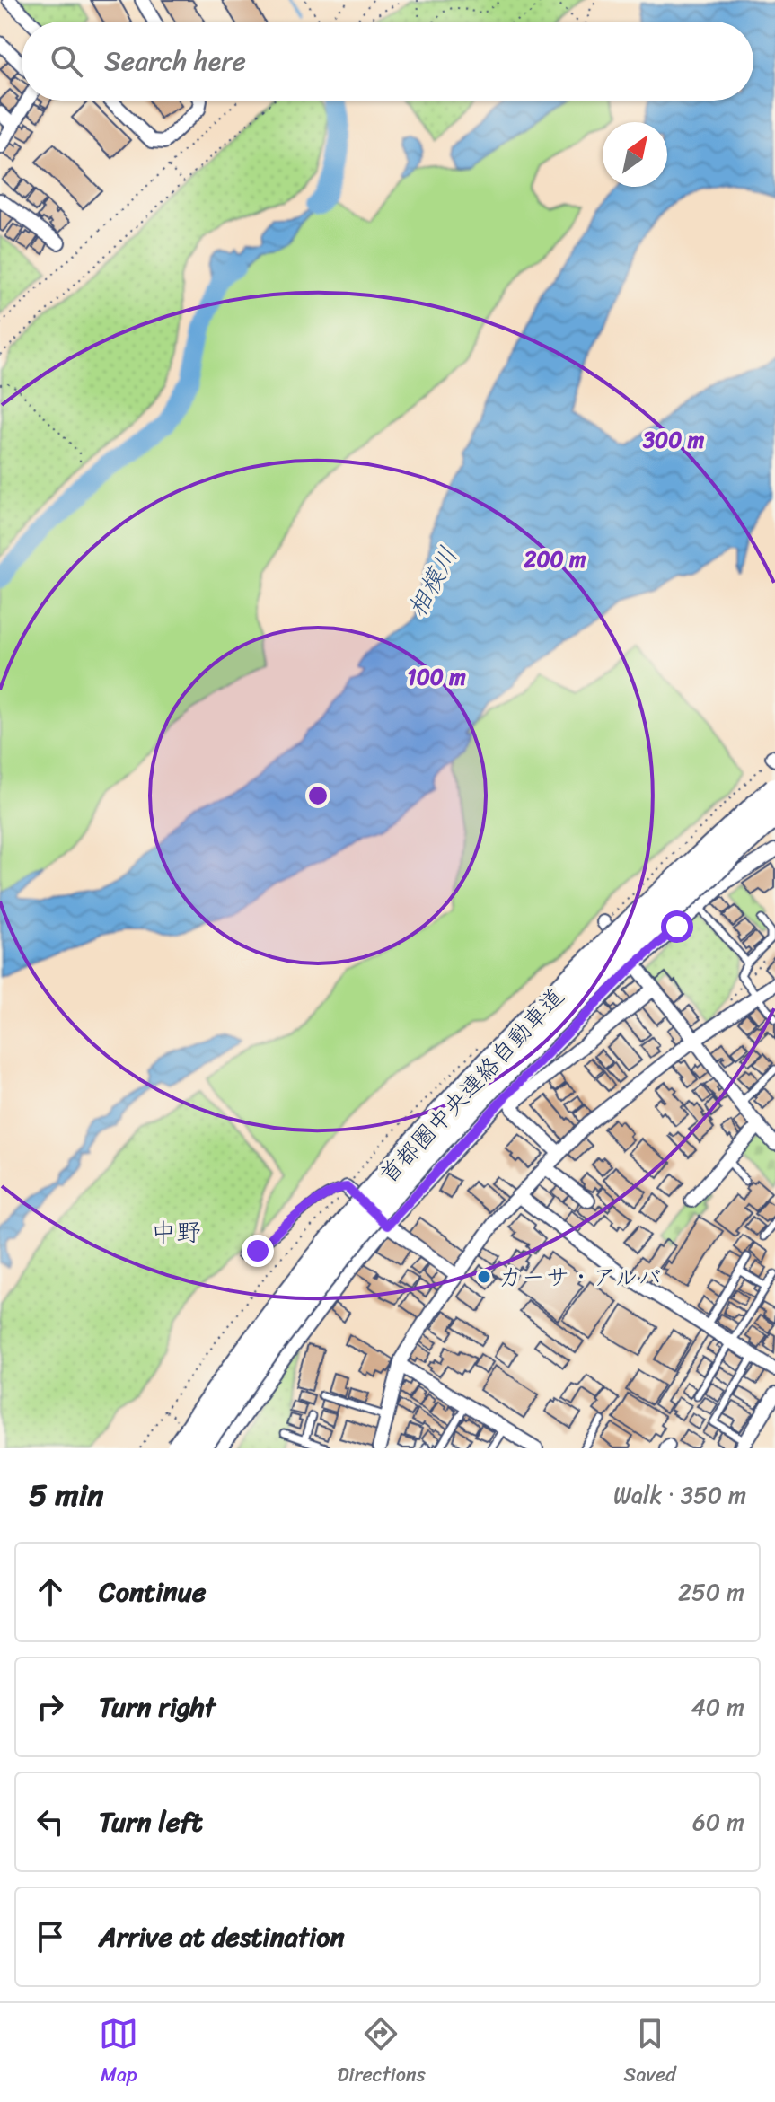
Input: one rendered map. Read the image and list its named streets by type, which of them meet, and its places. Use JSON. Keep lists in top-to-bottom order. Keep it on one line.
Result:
{"streets":{"highway":["首都圏中央連絡自動車道"]},"districts":["中野"],"water":["相模川"],"places":["カーサ・アルバ"],"north":"top right","page":{"search":"Search here","heading":["5 min","Walk · 350 m"],"list":[["Continue","250 m"],["Turn right","40 m"],["Turn left","60 m"],"Arrive at destination"],"nav":["Map","Directions","Saved"]},"rings":["300 m","200 m","100 m"]}
